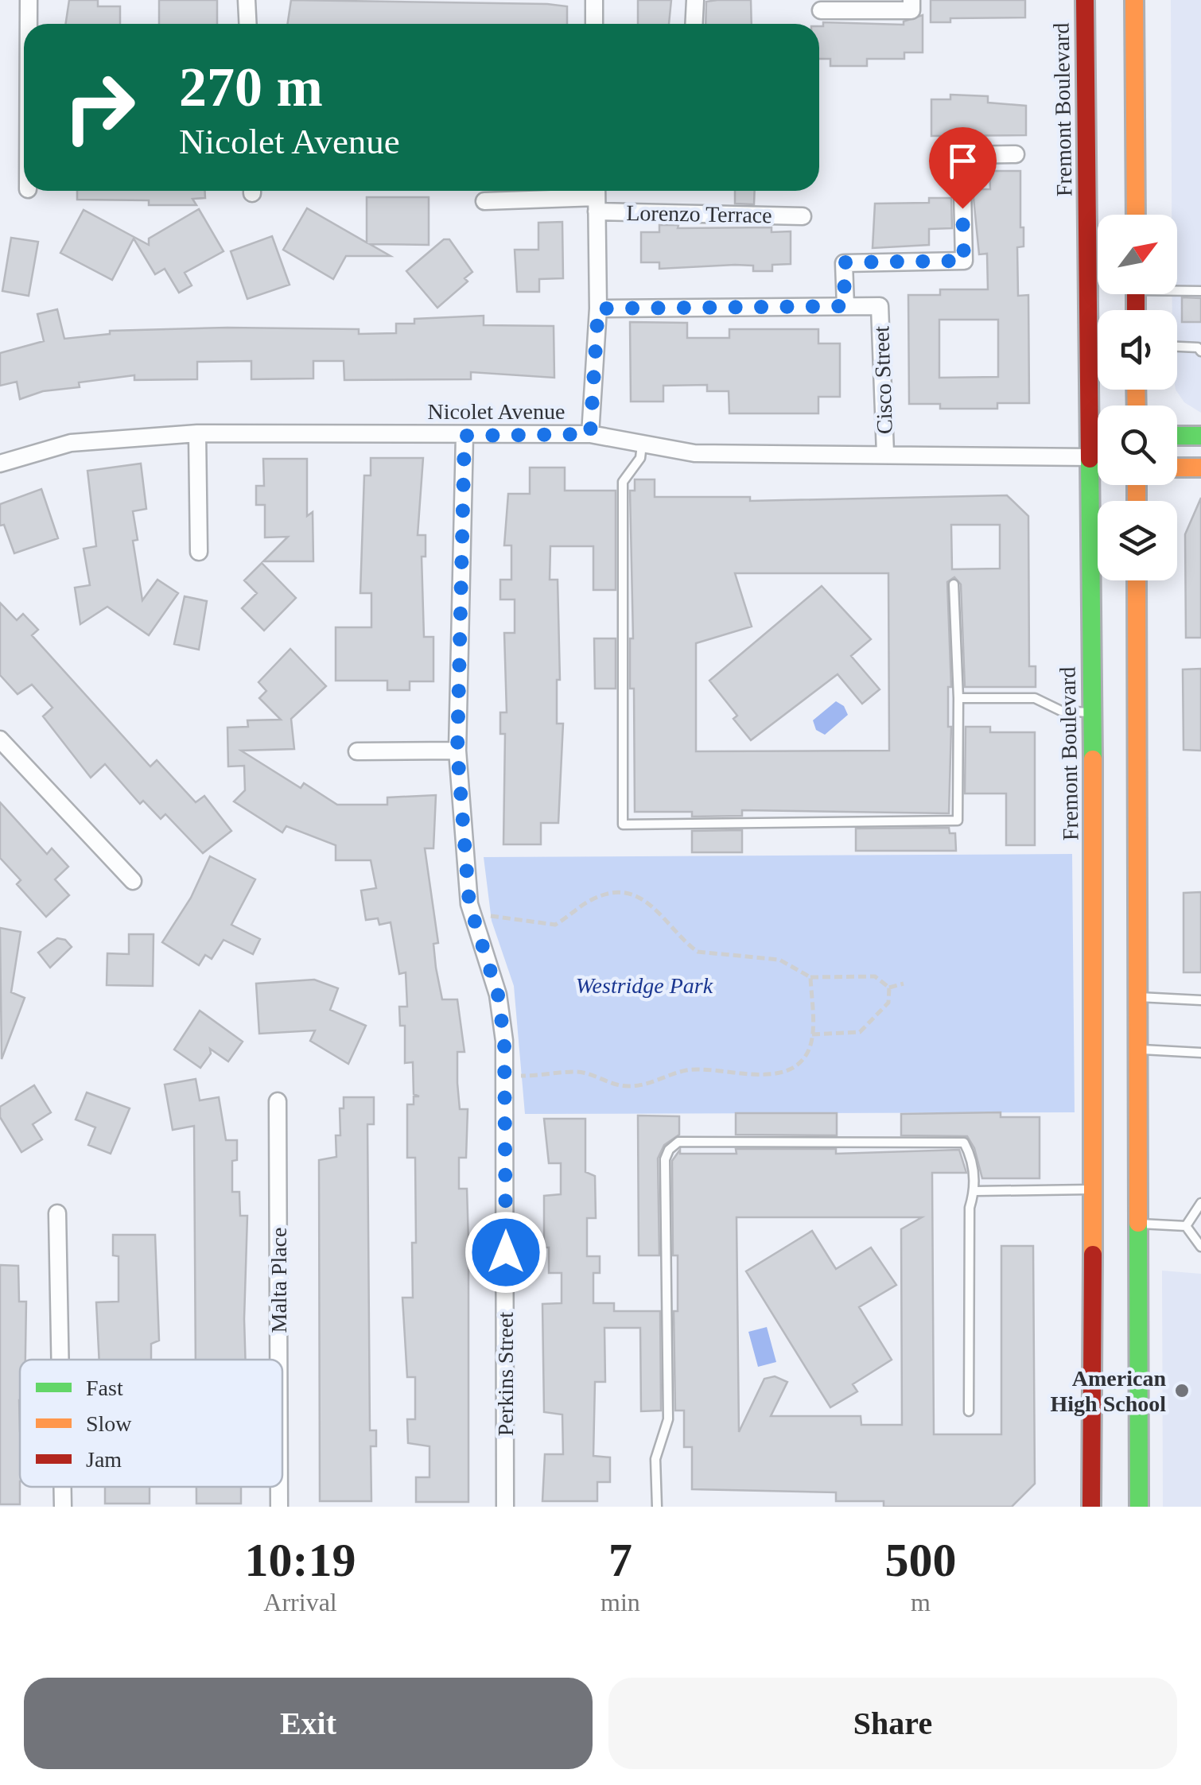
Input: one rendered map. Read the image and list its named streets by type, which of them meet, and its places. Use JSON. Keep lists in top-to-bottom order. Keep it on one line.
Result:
{"streets":{"main road":["Fremont Boulevard","Nicolet Avenue"],"street":["Lorenzo Terrace","Cisco Street","Malta Place","Perkins Street"]},"crossings":[["Fremont Boulevard","Nicolet Avenue"],["Cisco Street","Nicolet Avenue"],["Nicolet Avenue","Perkins Street"]],"parks":["Westridge Park"],"places":["American High School"],"legend":["Fast","Slow","Jam"],"north":"top right","page":{"turn":["270 m","Nicolet Avenue"],"eta":["10:19","Arrival","7","min","500","m"],"buttons":["Exit","Share"]}}
